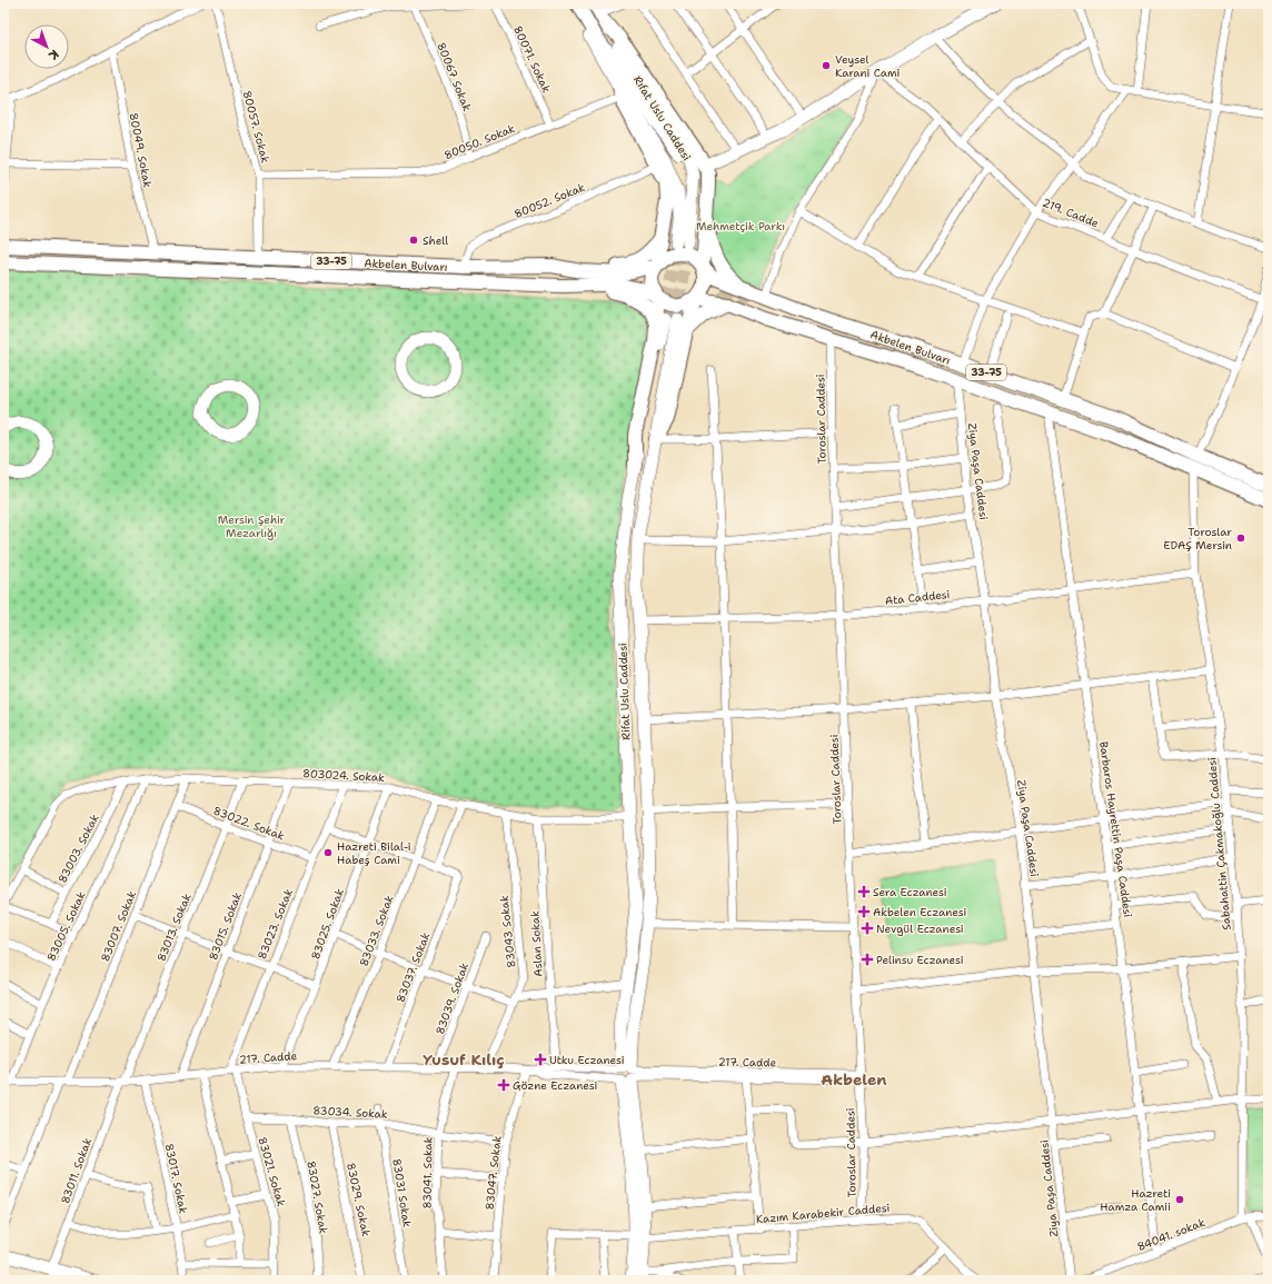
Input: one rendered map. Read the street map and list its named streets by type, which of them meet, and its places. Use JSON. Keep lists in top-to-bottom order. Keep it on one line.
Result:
{"streets":{"main road":["Rıfat Uslu Caddesi","33-75","Akbelen Bulvarı","Rifat Uslu Caddesi"],"street":["80071. Sokak","80067 Sokak","80057. Sokak","80050. Sokak","80049. Sokak","80052. Sokak","219. Cadde","Toroslar Caddesi","Ziya Paşa Caddesi","Ata Caddesi","803024. Sokak","83022. Sokak","Barbaros Hayrettin Paşa Caddesi","Sabahattin Çakmakoğlu Caddesi","83003. Sokak","83023. Sokak","83025. Sokak","83005. Sokak","83007. Sokak","83015. Sokak","83013. Sokak","83033. Sokak","83043 Sokak","Aslan Sokak","83037. Sokak","83039. Sokak","217. Cadde","83034. Sokak","83011. Sokak","83021. Sokak","83041. Sokak","83047. Sokak","83017. Sokak","83031 Sokak","83027. Sokak","83029. Sokak","Kazım Karabekir Caddesi","84041. sokak"]},"crossings":[["80071. Sokak","80050. Sokak"],["80067 Sokak","80050. Sokak"],["Rıfat Uslu Caddesi","33-75"],["Rıfat Uslu Caddesi","Akbelen Bulvarı"],["80057. Sokak","80050. Sokak"],["80057. Sokak","Akbelen Bulvarı"],["80049. Sokak","Akbelen Bulvarı"],["80052. Sokak","Akbelen Bulvarı"],["33-75","Akbelen Bulvarı"],["33-75","Rifat Uslu Caddesi"],["Akbelen Bulvarı","Toroslar Caddesi"],["Akbelen Bulvarı","Ziya Paşa Caddesi"],["Akbelen Bulvarı","Barbaros Hayrettin Paşa Caddesi"],["Akbelen Bulvarı","Sabahattin Çakmakoğlu Caddesi"],["Toroslar Caddesi","Ata Caddesi"],["Toroslar Caddesi","217. Cadde"],["Toroslar Caddesi","Kazım Karabekir Caddesi"],["Ziya Paşa Caddesi","Ata Caddesi"],["Ata Caddesi","Rifat Uslu Caddesi"],["Ata Caddesi","Barbaros Hayrettin Paşa Caddesi"],["Ata Caddesi","Sabahattin Çakmakoğlu Caddesi"],["Rifat Uslu Caddesi","803024. Sokak"],["Rifat Uslu Caddesi","217. Cadde"],["803024. Sokak","83003. Sokak"],["803024. Sokak","83023. Sokak"],["803024. Sokak","83025. Sokak"],["803024. Sokak","83005. Sokak"],["803024. Sokak","83007. Sokak"],["803024. Sokak","83015. Sokak"],["803024. Sokak","83013. Sokak"],["803024. Sokak","83033. Sokak"],["803024. Sokak","83043 Sokak"],["803024. Sokak","Aslan Sokak"],["83022. Sokak","83023. Sokak"],["83022. Sokak","83007. Sokak"],["83022. Sokak","83015. Sokak"],["83022. Sokak","83013. Sokak"],["Barbaros Hayrettin Paşa Caddesi","84041. sokak"],["Sabahattin Çakmakoğlu Caddesi","84041. sokak"],["83023. Sokak","217. Cadde"],["83023. Sokak","83021. Sokak"],["83025. Sokak","217. Cadde"],["83005. Sokak","217. Cadde"],["83007. Sokak","217. Cadde"],["83015. Sokak","217. Cadde"],["83013. Sokak","217. Cadde"],["83013. Sokak","83011. Sokak"],["83033. Sokak","217. Cadde"],["83043 Sokak","217. Cadde"],["Aslan Sokak","217. Cadde"],["83037. Sokak","217. Cadde"],["83039. Sokak","217. Cadde"],["217. Cadde","83011. Sokak"],["217. Cadde","83021. Sokak"],["217. Cadde","83041. Sokak"],["217. Cadde","83047. Sokak"],["217. Cadde","83017. Sokak"],["83034. Sokak","83021. Sokak"],["83034. Sokak","83041. Sokak"],["83034. Sokak","83047. Sokak"],["83034. Sokak","83031 Sokak"],["83034. Sokak","83027. Sokak"],["83034. Sokak","83029. Sokak"]],"districts":["Yusuf Kılıç","Akbelen"],"parks":["Mehmetçik Parkı","Mersin Şehir Mezarlığı"],"places":{"other":["Veysel Karani Cami","Shell","Toroslar EDAŞ Mersin","Hazreti Bilal-i Habeş Cami","Hazreti Hamza Camii"],"health":["Sera Eczanesi","Akbelen Eczanesi","Nevgül Eczanesi","Pelinsu Eczanesi","Utku Eczanesi","Gözne Eczanesi"]},"north":"bottom right"}
